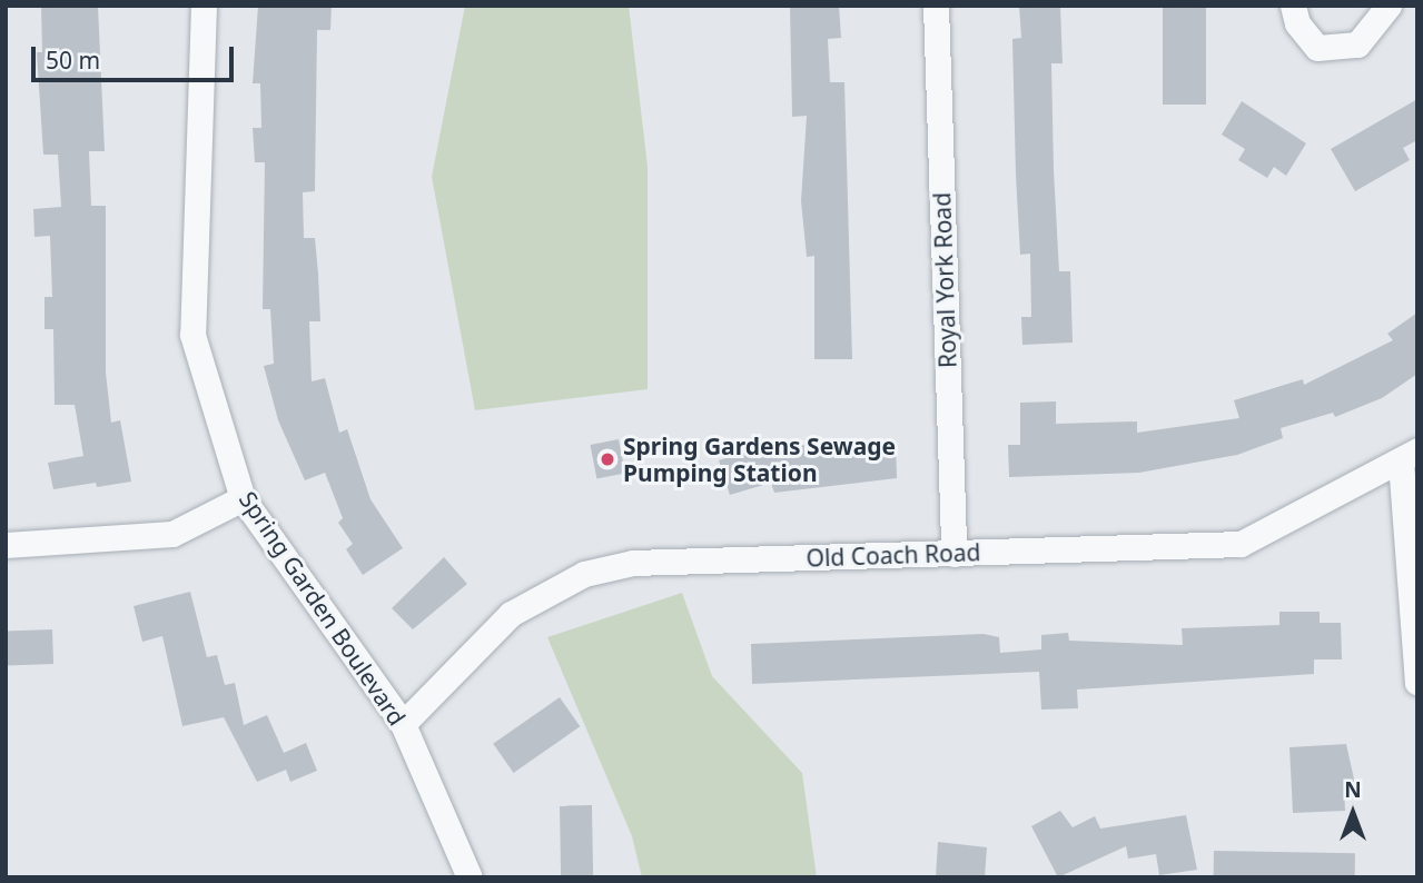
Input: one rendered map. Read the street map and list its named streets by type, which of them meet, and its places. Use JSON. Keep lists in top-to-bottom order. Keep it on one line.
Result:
{"streets":{"street":["Royal York Road","Old Coach Road","Spring Garden Boulevard"]},"crossings":[["Royal York Road","Old Coach Road"],["Old Coach Road","Spring Garden Boulevard"]],"places":["Spring Gardens Sewage Pumping Station"],"scale_bar":"50 m","north":"top"}
